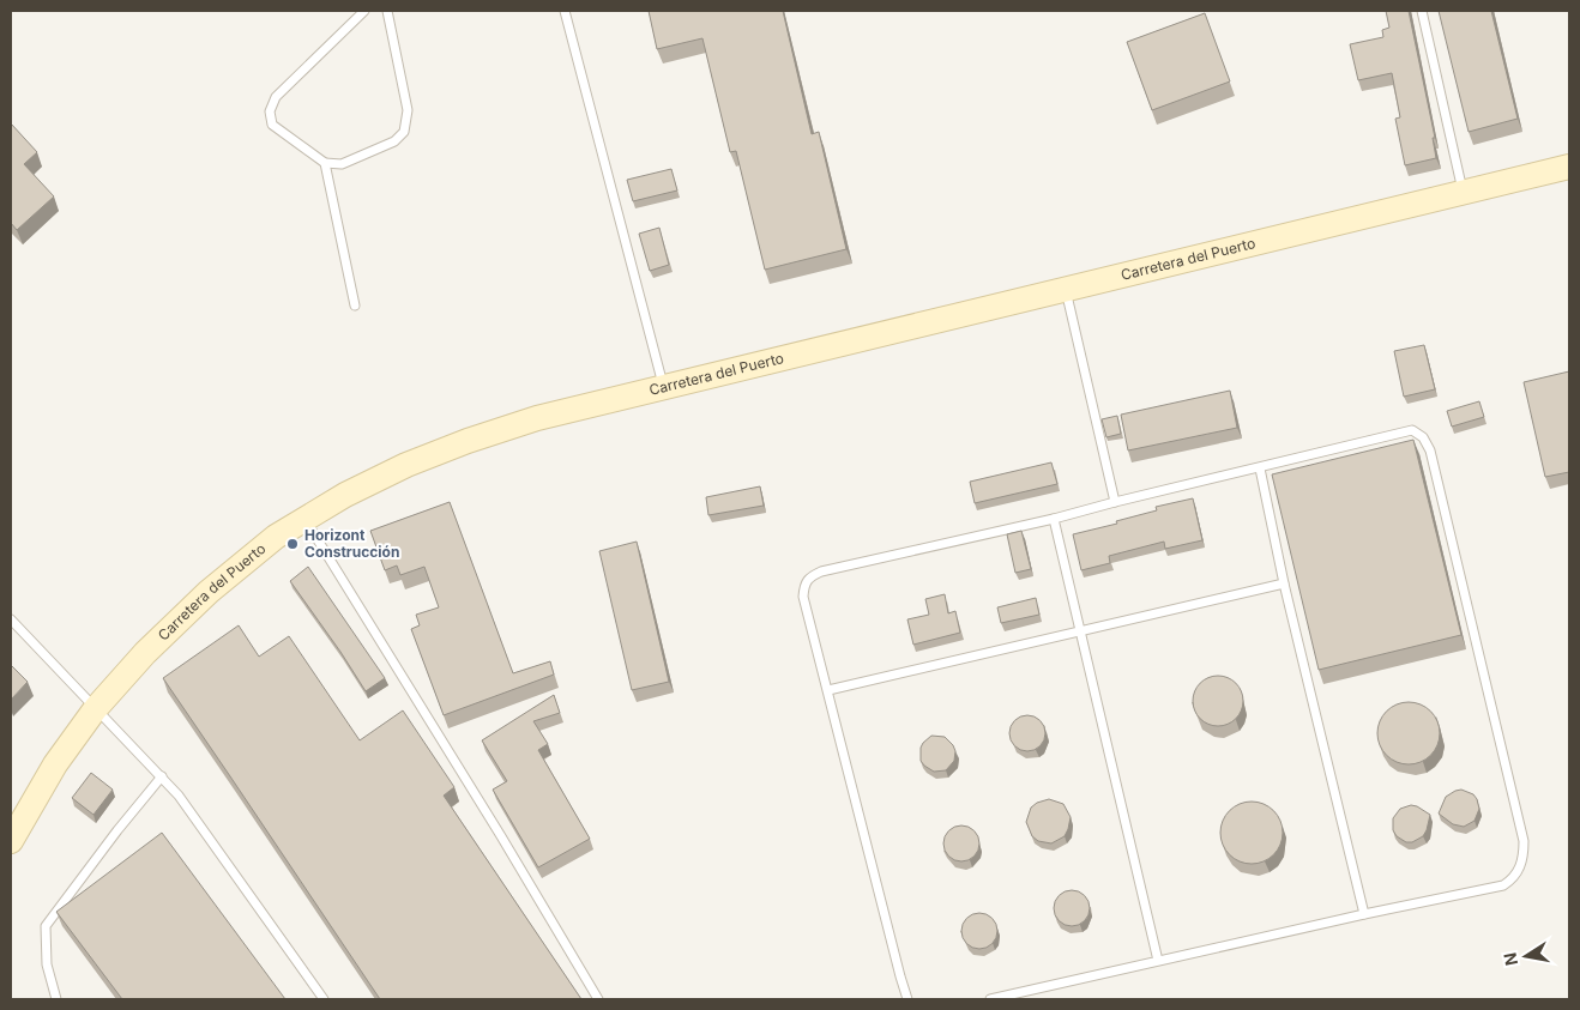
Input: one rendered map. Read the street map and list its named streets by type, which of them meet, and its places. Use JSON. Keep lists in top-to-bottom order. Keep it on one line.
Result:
{"streets":{"main road":["Carretera del Puerto"]},"places":["Horizont Construcción"],"north":"left"}
